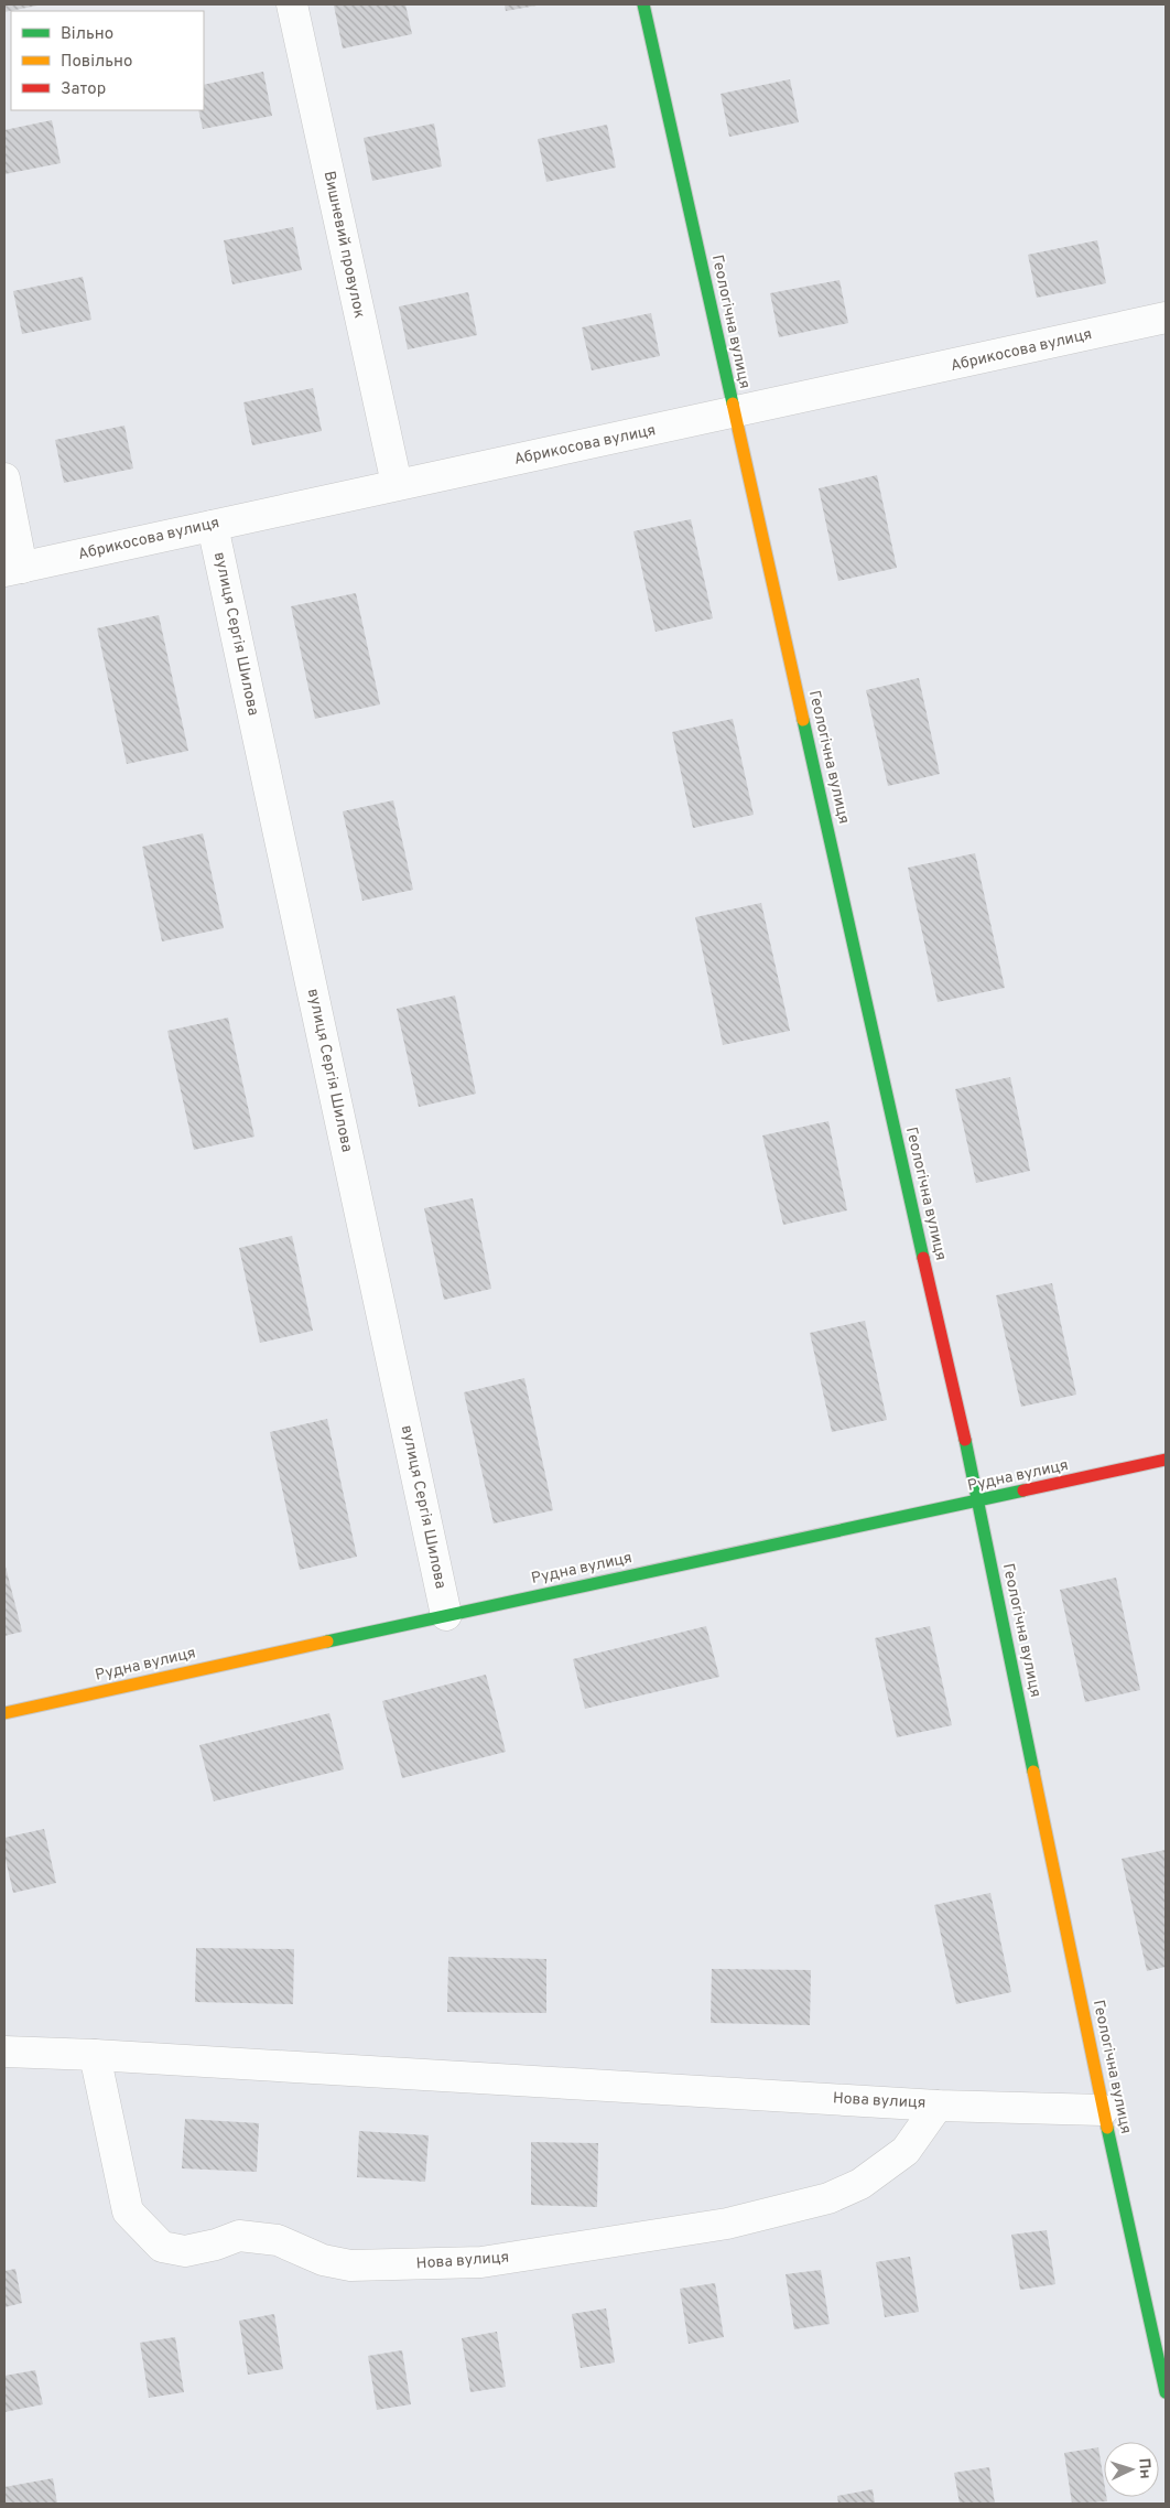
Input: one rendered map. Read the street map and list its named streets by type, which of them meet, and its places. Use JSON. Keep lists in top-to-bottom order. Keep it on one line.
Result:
{"streets":{"street":["Вишневий провулок","Геологічна вулиця","Абрикосова вулиця","вулиця Сергія Шилова","Рудна вулиця","Нова вулиця"]},"crossings":[["Вишневий провулок","Абрикосова вулиця"],["Геологічна вулиця","Абрикосова вулиця"],["Геологічна вулиця","Рудна вулиця"],["Геологічна вулиця","Нова вулиця"],["Абрикосова вулиця","вулиця Сергія Шилова"],["вулиця Сергія Шилова","Рудна вулиця"]],"legend":["Вільно","Повільно","Затор"],"north":"right"}
